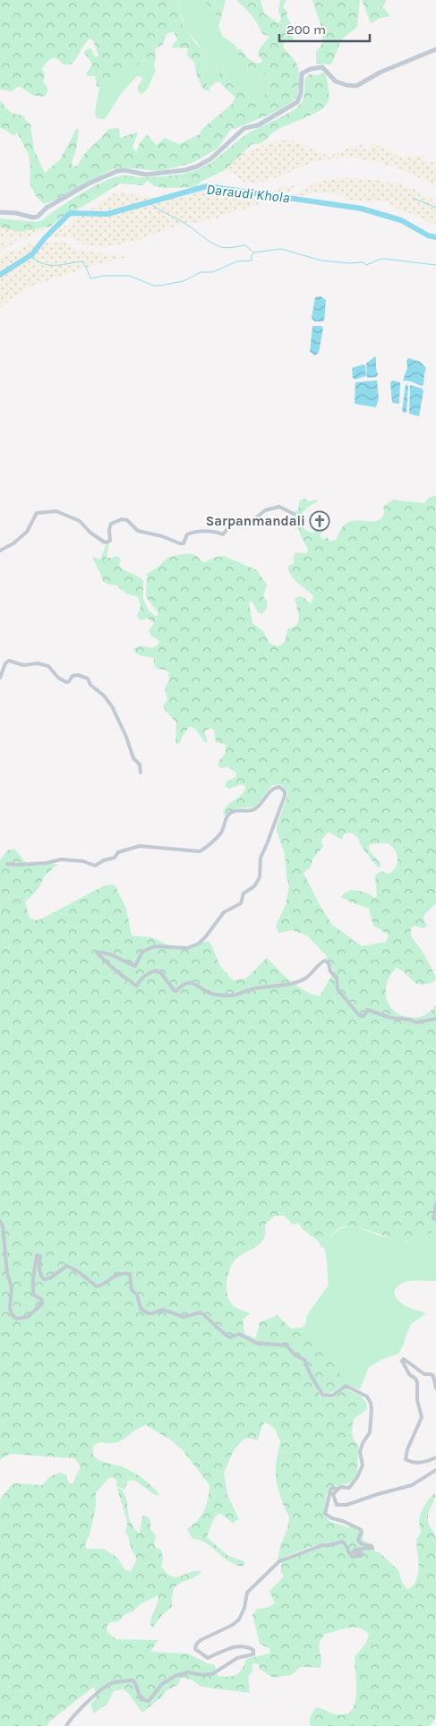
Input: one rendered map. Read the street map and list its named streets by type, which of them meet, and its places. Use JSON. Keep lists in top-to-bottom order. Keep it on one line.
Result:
{"water":["Daraudi Khola"],"places":{"church":["Sarpanmandali"]},"scale_bar":"200 m"}
